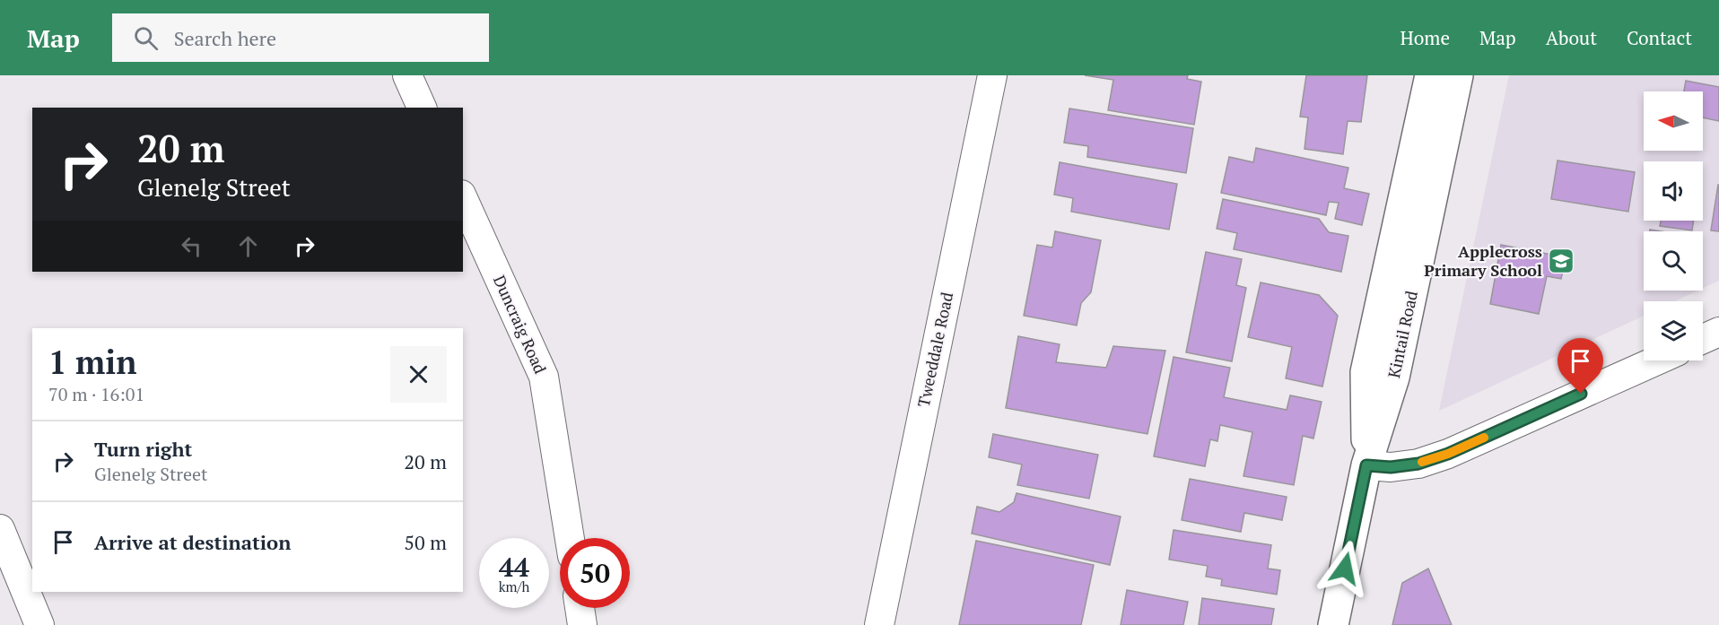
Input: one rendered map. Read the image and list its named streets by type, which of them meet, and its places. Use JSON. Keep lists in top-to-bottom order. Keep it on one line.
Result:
{"streets":{"main road":["Kintail Road"],"street":["Duncraig Road","Tweeddale Road"]},"places":{"school or university":["Applecross Primary School"]},"north":"left","page":{"header":"Map","search":"Search here","nav":["Home","Map","About","Contact"],"turn":["20 m","Glenelg Street"],"heading":["1 min","70 m · 16:01"],"list":[{"name":"Turn right","note":"Glenelg Street","value":"20 m"},{"name":"Arrive at destination","value":"50 m"}],"speed":"44 km/h","limit":"50"}}
